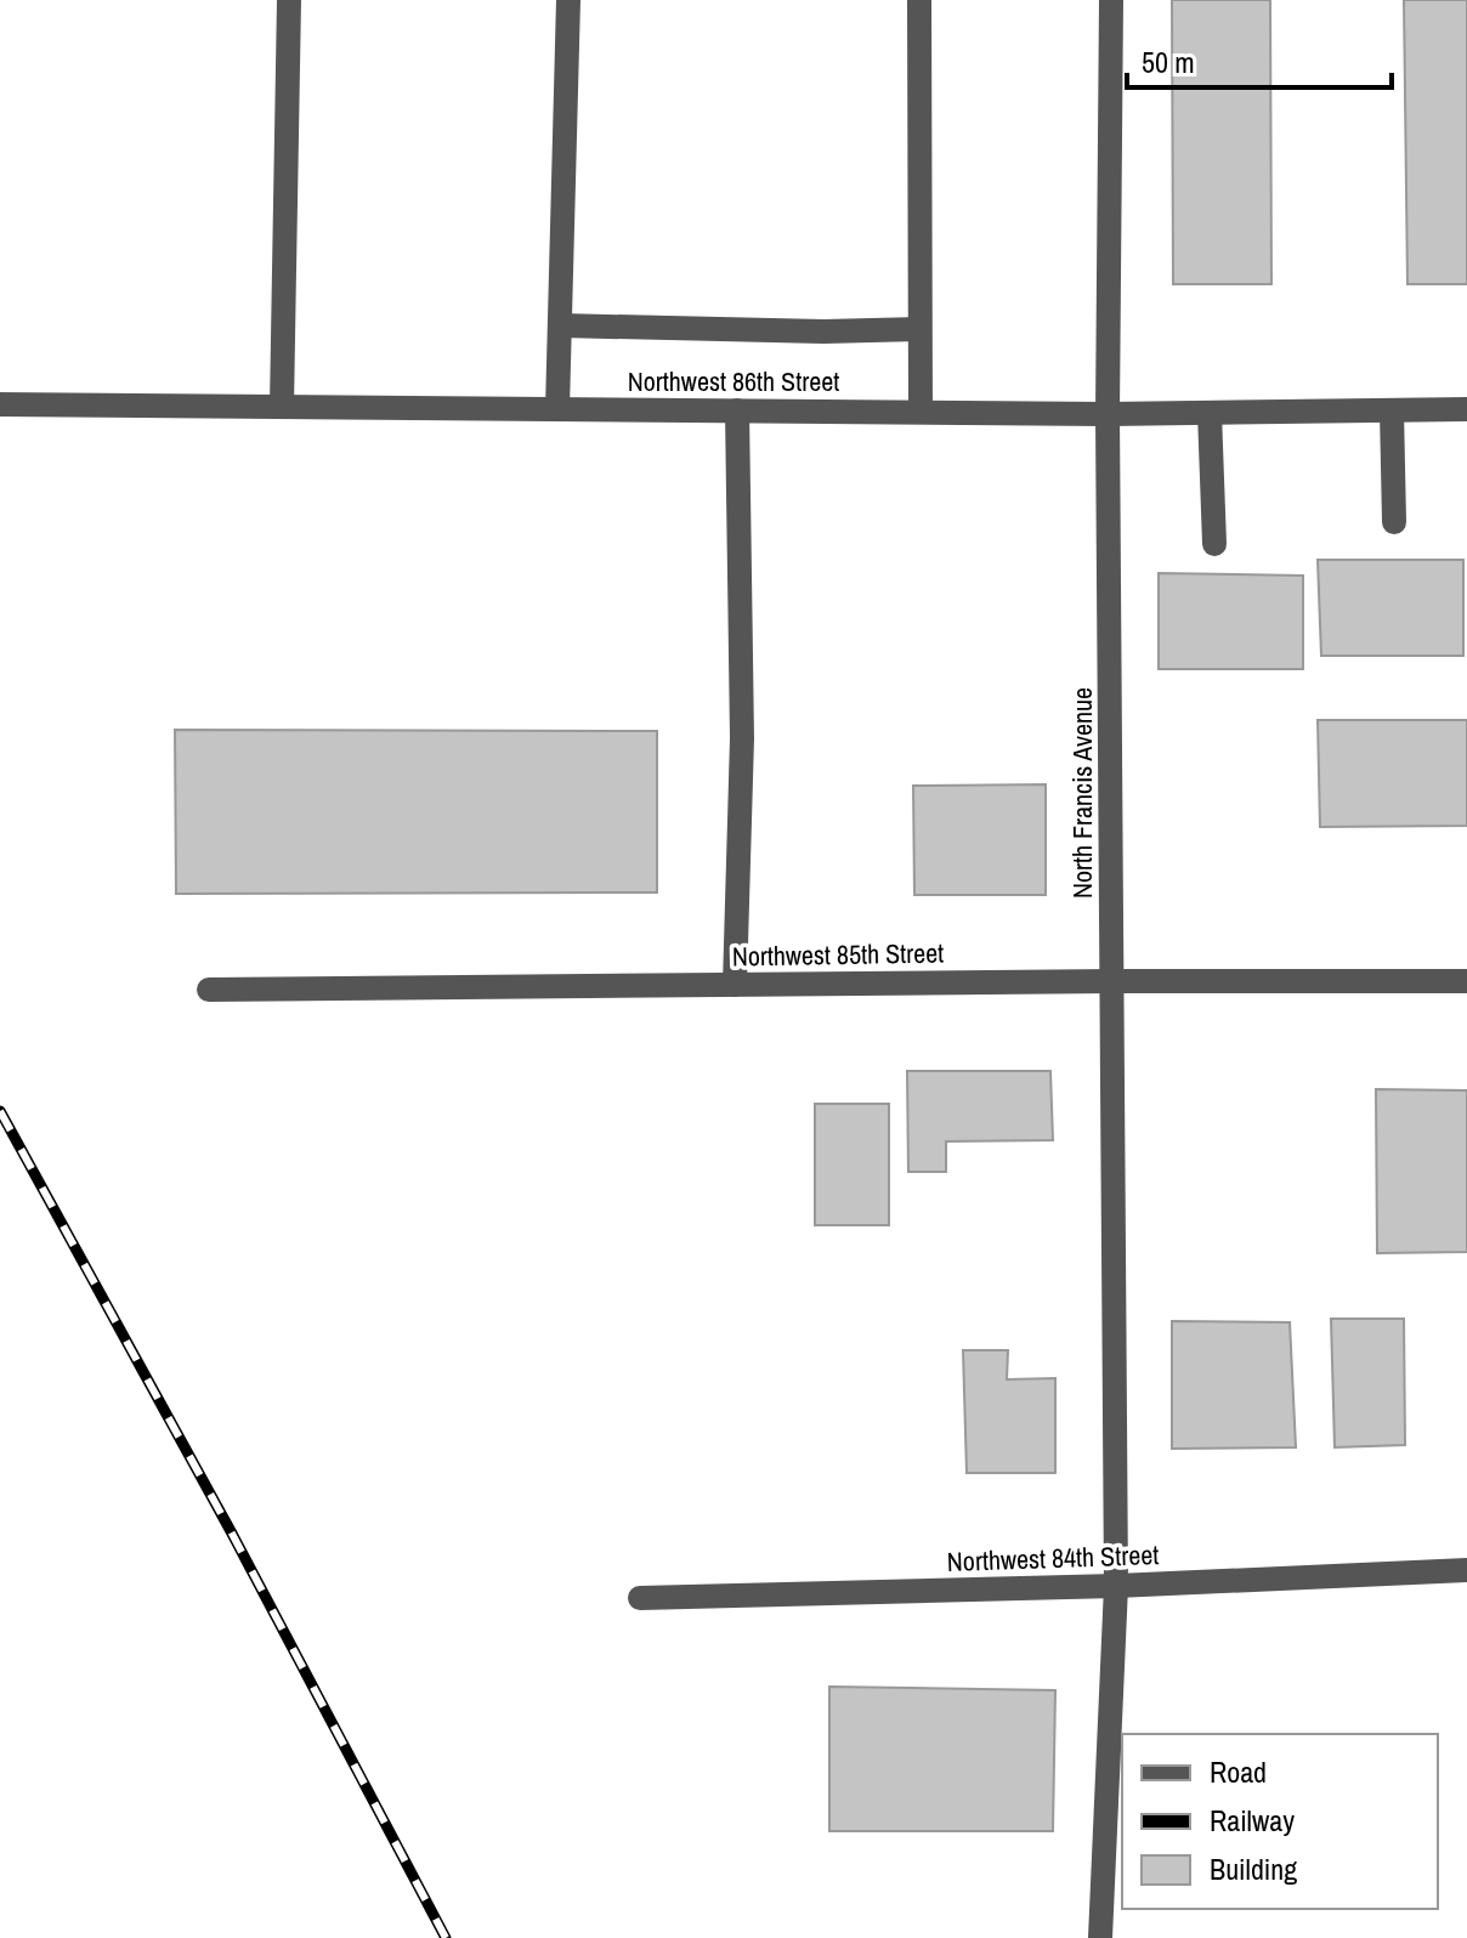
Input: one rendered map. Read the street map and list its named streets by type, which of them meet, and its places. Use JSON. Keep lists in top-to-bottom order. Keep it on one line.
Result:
{"streets":{"street":["Northwest 86th Street","North Francis Avenue","Northwest 85th Street","Northwest 84th Street"]},"crossings":[["Northwest 86th Street","North Francis Avenue"],["North Francis Avenue","Northwest 85th Street"],["North Francis Avenue","Northwest 84th Street"]],"legend":["Road","Railway","Building"],"scale_bar":"50 m"}
